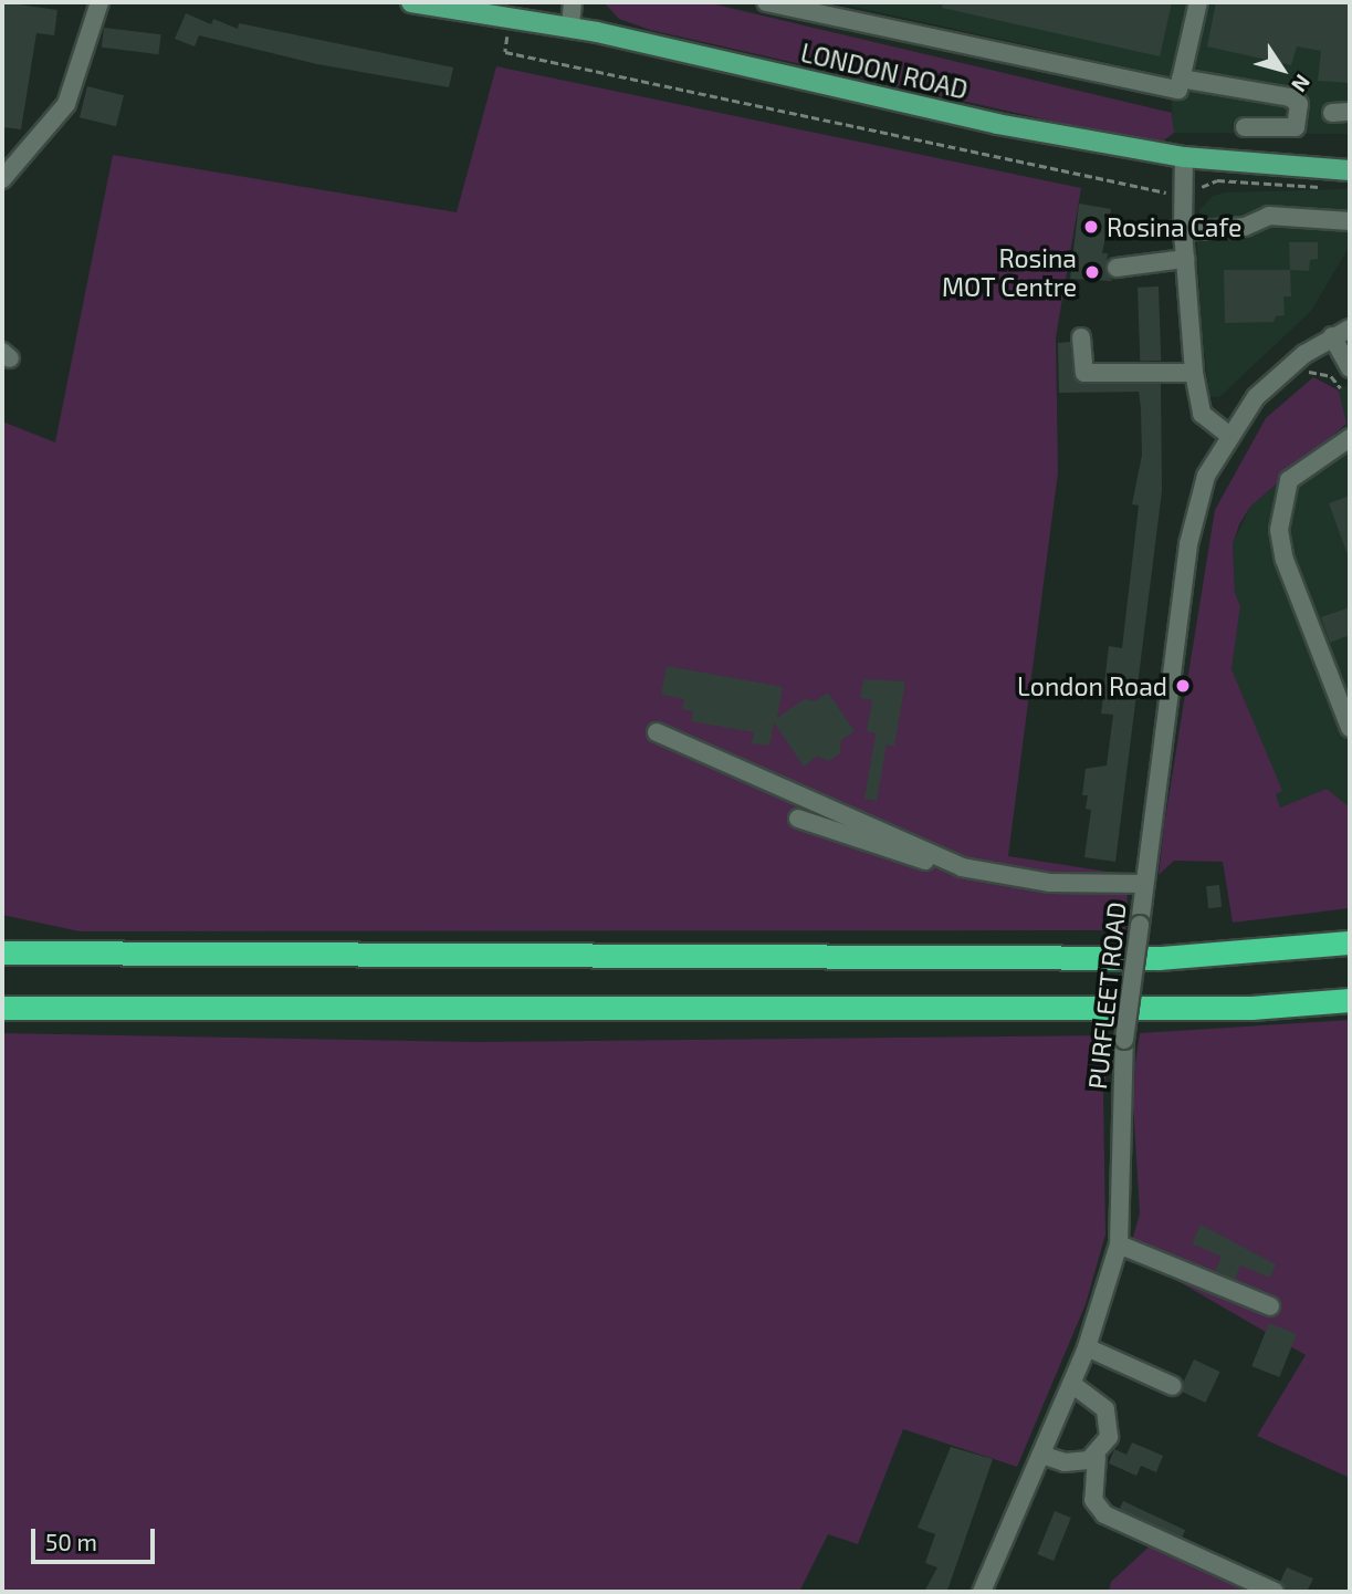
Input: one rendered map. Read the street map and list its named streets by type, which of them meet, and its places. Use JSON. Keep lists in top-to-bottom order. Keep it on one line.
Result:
{"streets":{"main road":["LONDON ROAD"],"street":["PURFLEET ROAD"]},"places":["Rosina Cafe","Rosina MOT Centre","London Road"],"scale_bar":"50 m","north":"bottom right"}
